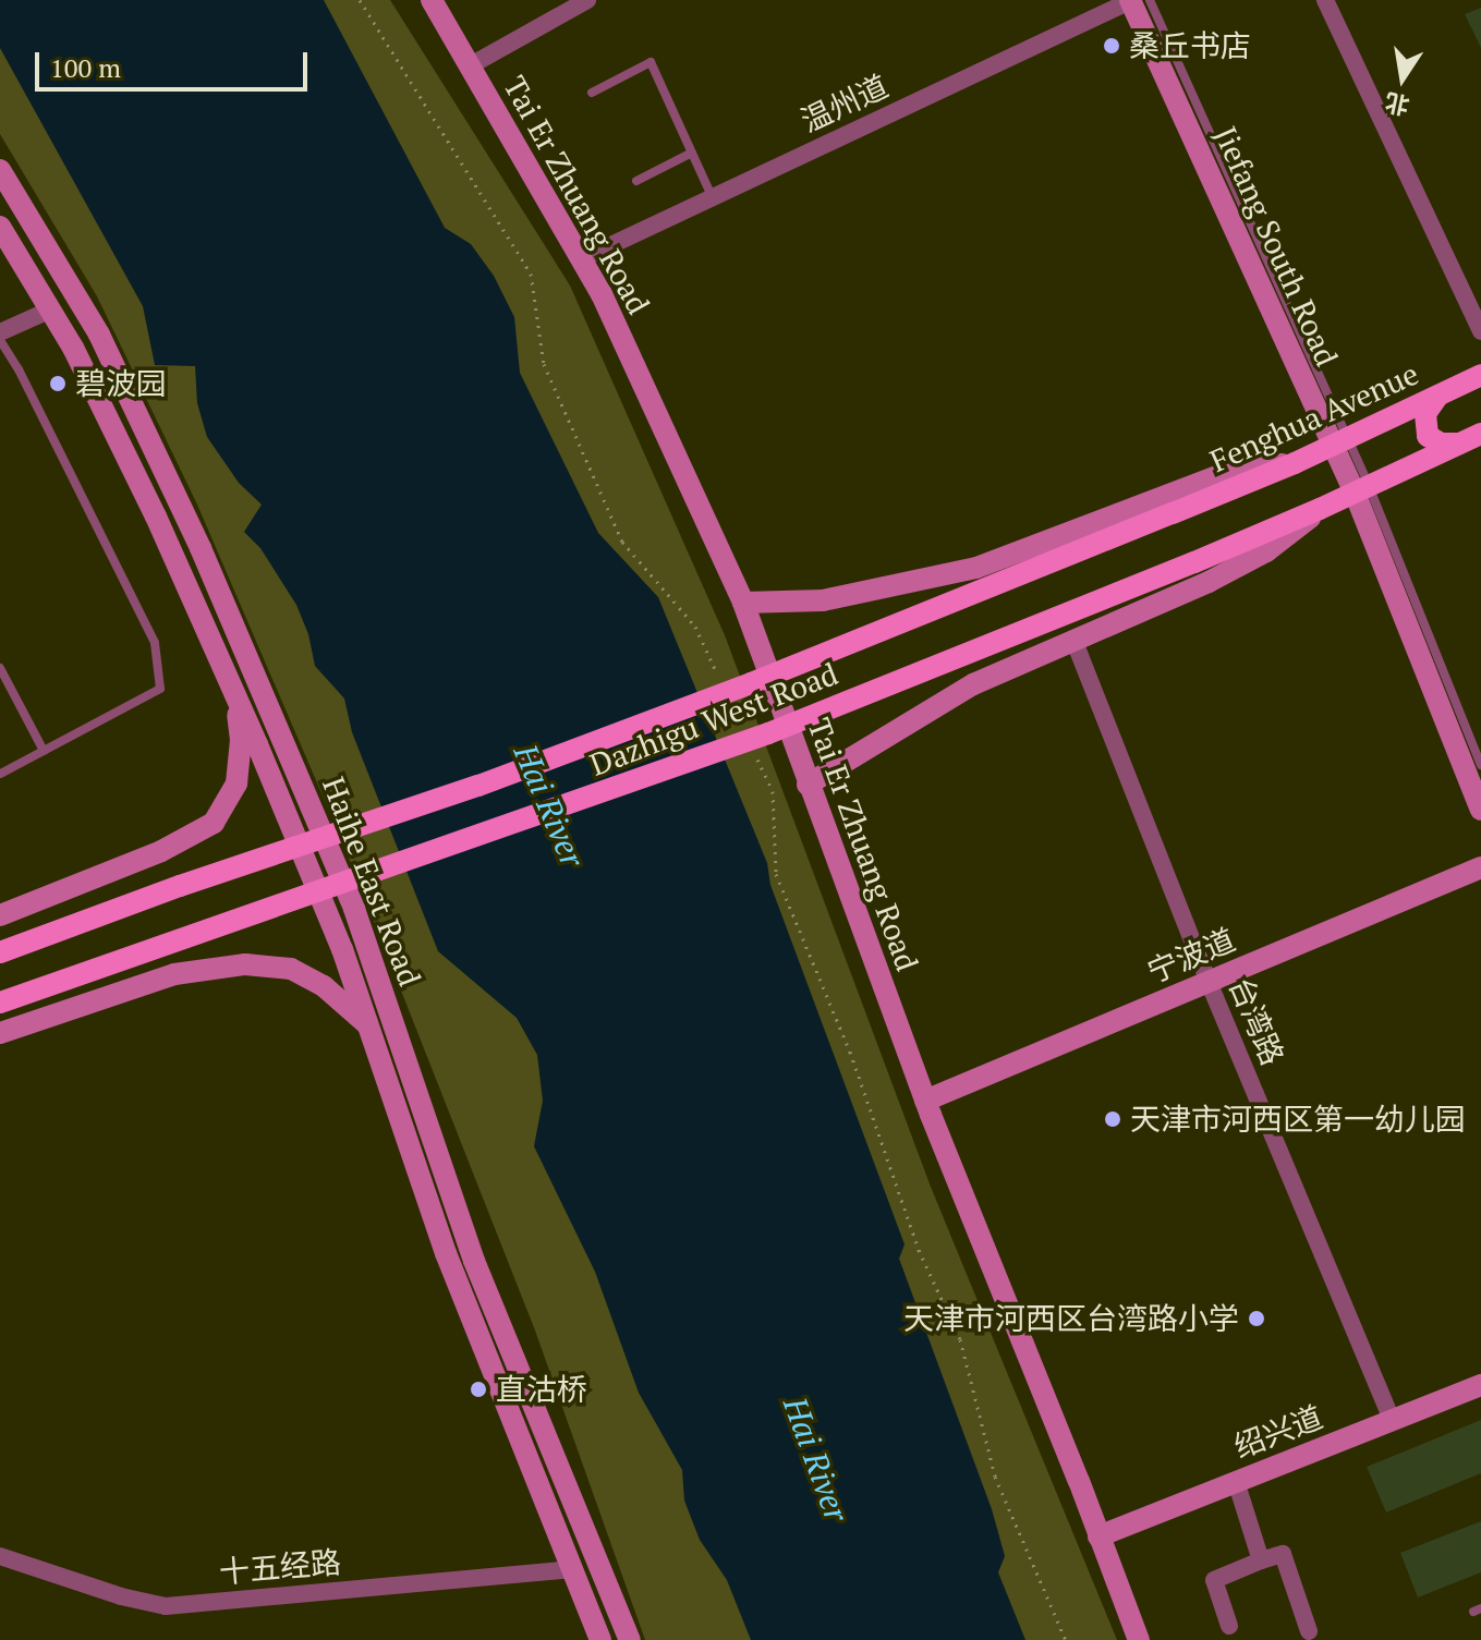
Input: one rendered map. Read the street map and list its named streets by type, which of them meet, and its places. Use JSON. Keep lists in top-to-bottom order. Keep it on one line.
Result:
{"streets":{"main road":["Tai Er Zhuang Road","Jiefang South Road","Fenghua Avenue","Dazhigu West Road","Haihe East Road","宁波道","绍兴道"],"street":["温州道","台湾路","十五经路"]},"crossings":[["温州道","Tai Er Zhuang Road"],["温州道","Jiefang South Road"],["Tai Er Zhuang Road","宁波道"],["Tai Er Zhuang Road","绍兴道"],["Jiefang South Road","Fenghua Avenue"],["Fenghua Avenue","Dazhigu West Road"],["Haihe East Road","十五经路"],["宁波道","台湾路"],["台湾路","绍兴道"]],"water":["Hai River"],"places":["桑丘书店","碧波园","天津市河西区第一幼儿园","天津市河西区台湾路小学","直沽桥"],"scale_bar":"100 m","north":"bottom"}
